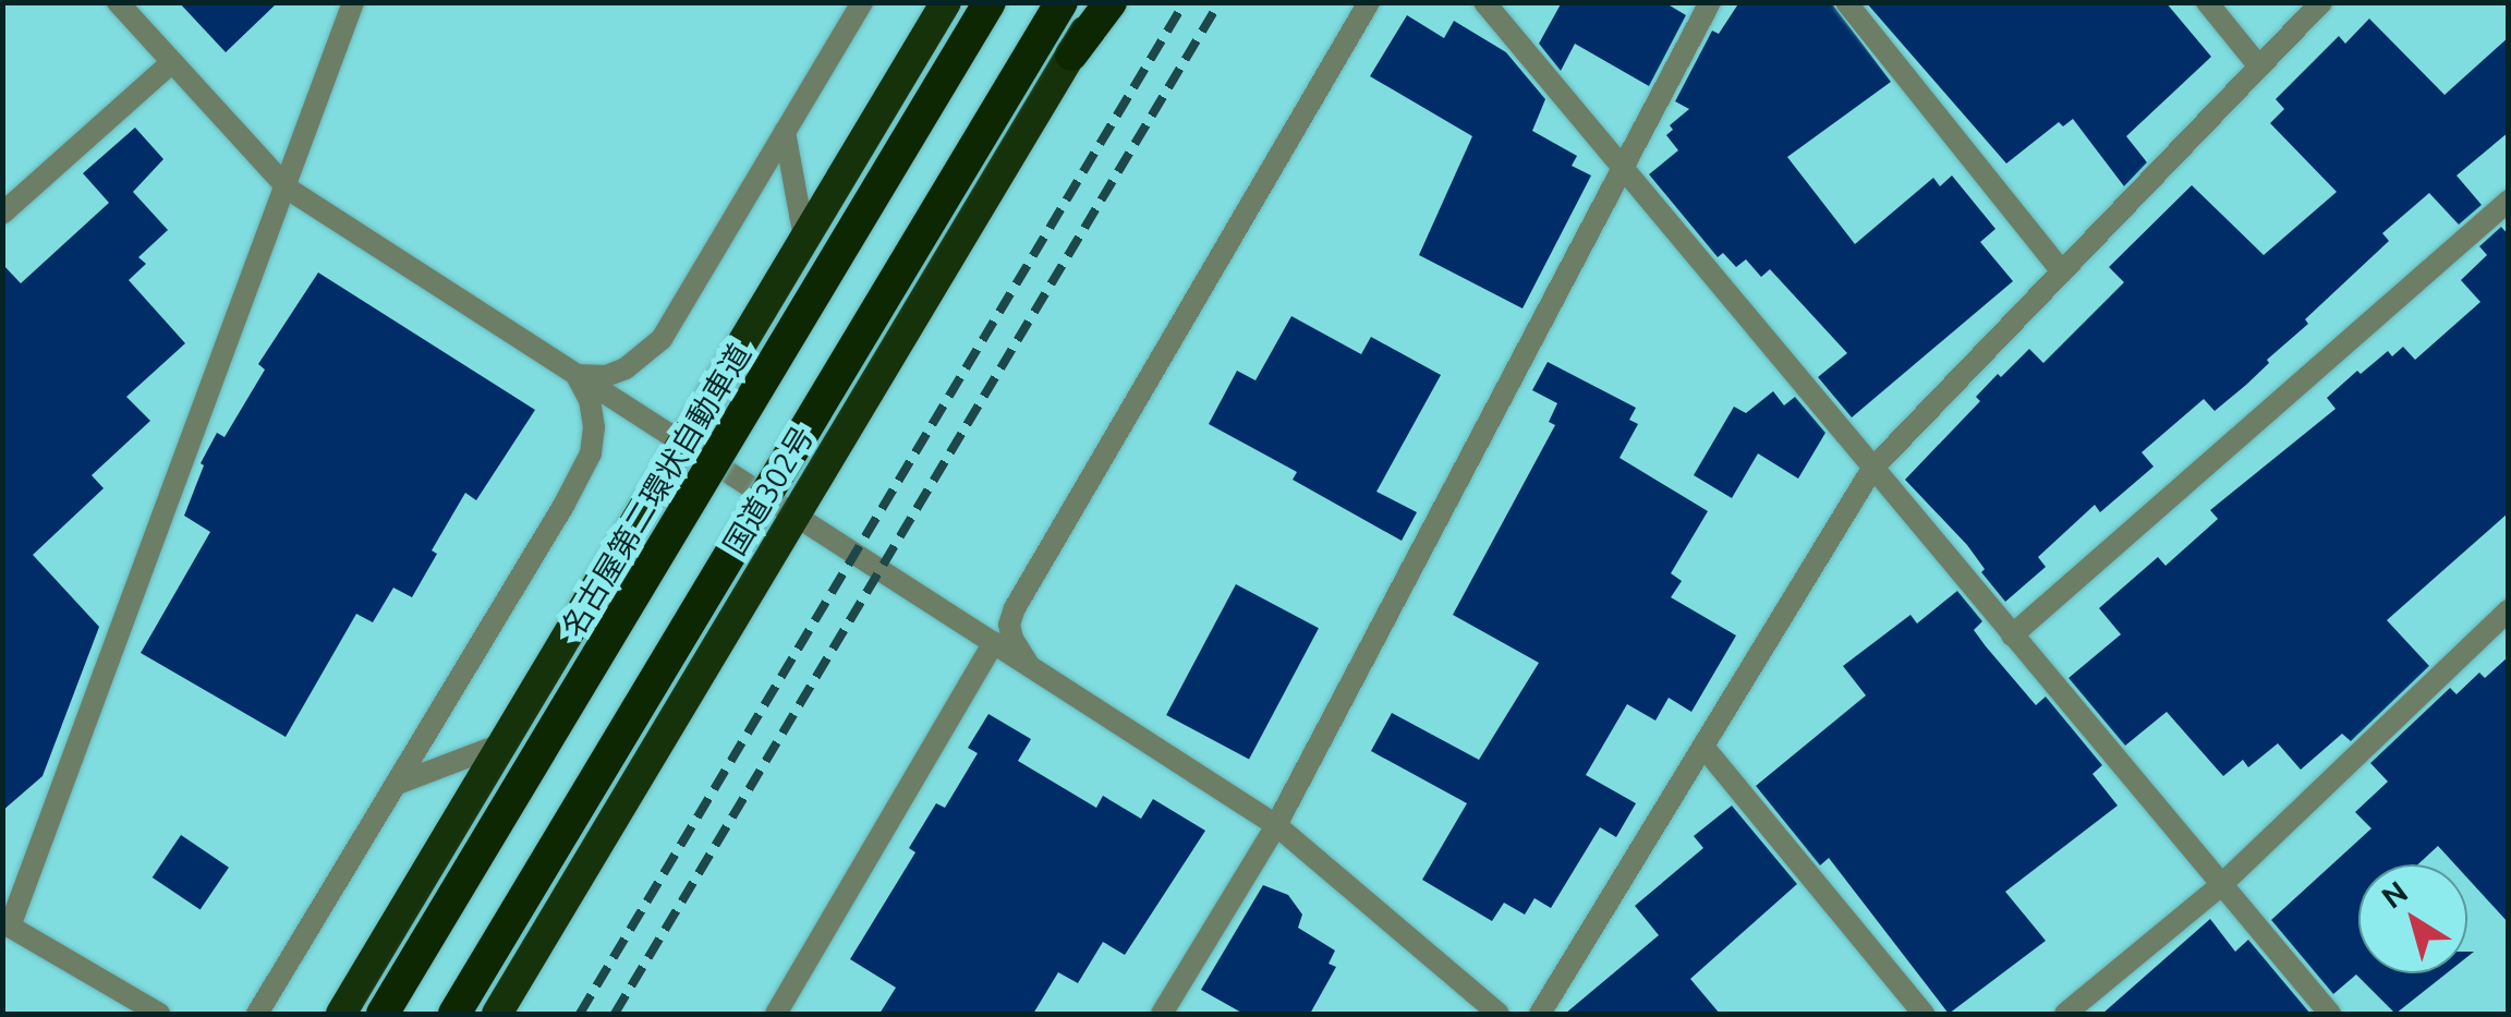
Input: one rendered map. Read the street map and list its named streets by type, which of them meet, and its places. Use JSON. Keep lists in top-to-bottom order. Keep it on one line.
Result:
{"streets":{"highway":["名古屋第二環状自動車道","国道302号"]},"north":"top left"}
